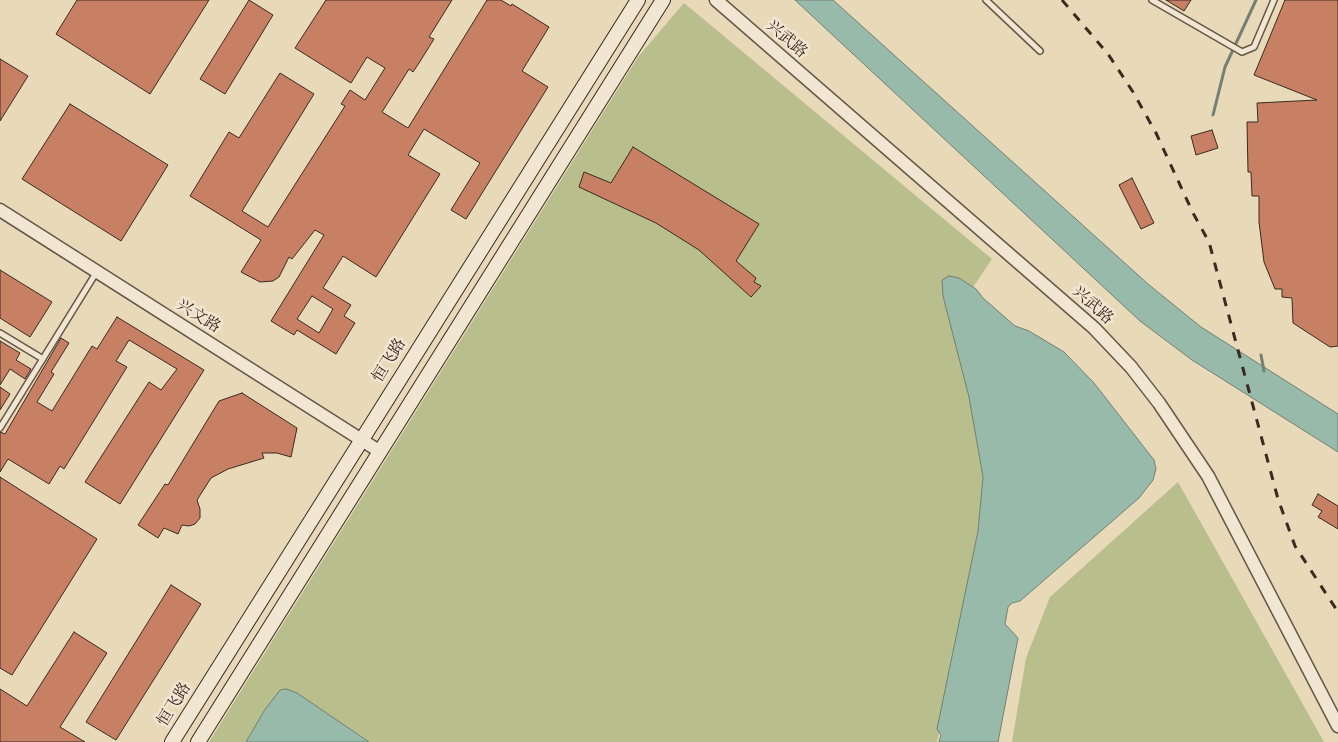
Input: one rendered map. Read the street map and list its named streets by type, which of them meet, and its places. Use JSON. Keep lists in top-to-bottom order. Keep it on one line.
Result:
{"streets":{"main road":["恒飞路"],"street":["兴武路","兴文路"]},"crossings":[["兴文路","恒飞路"]]}
